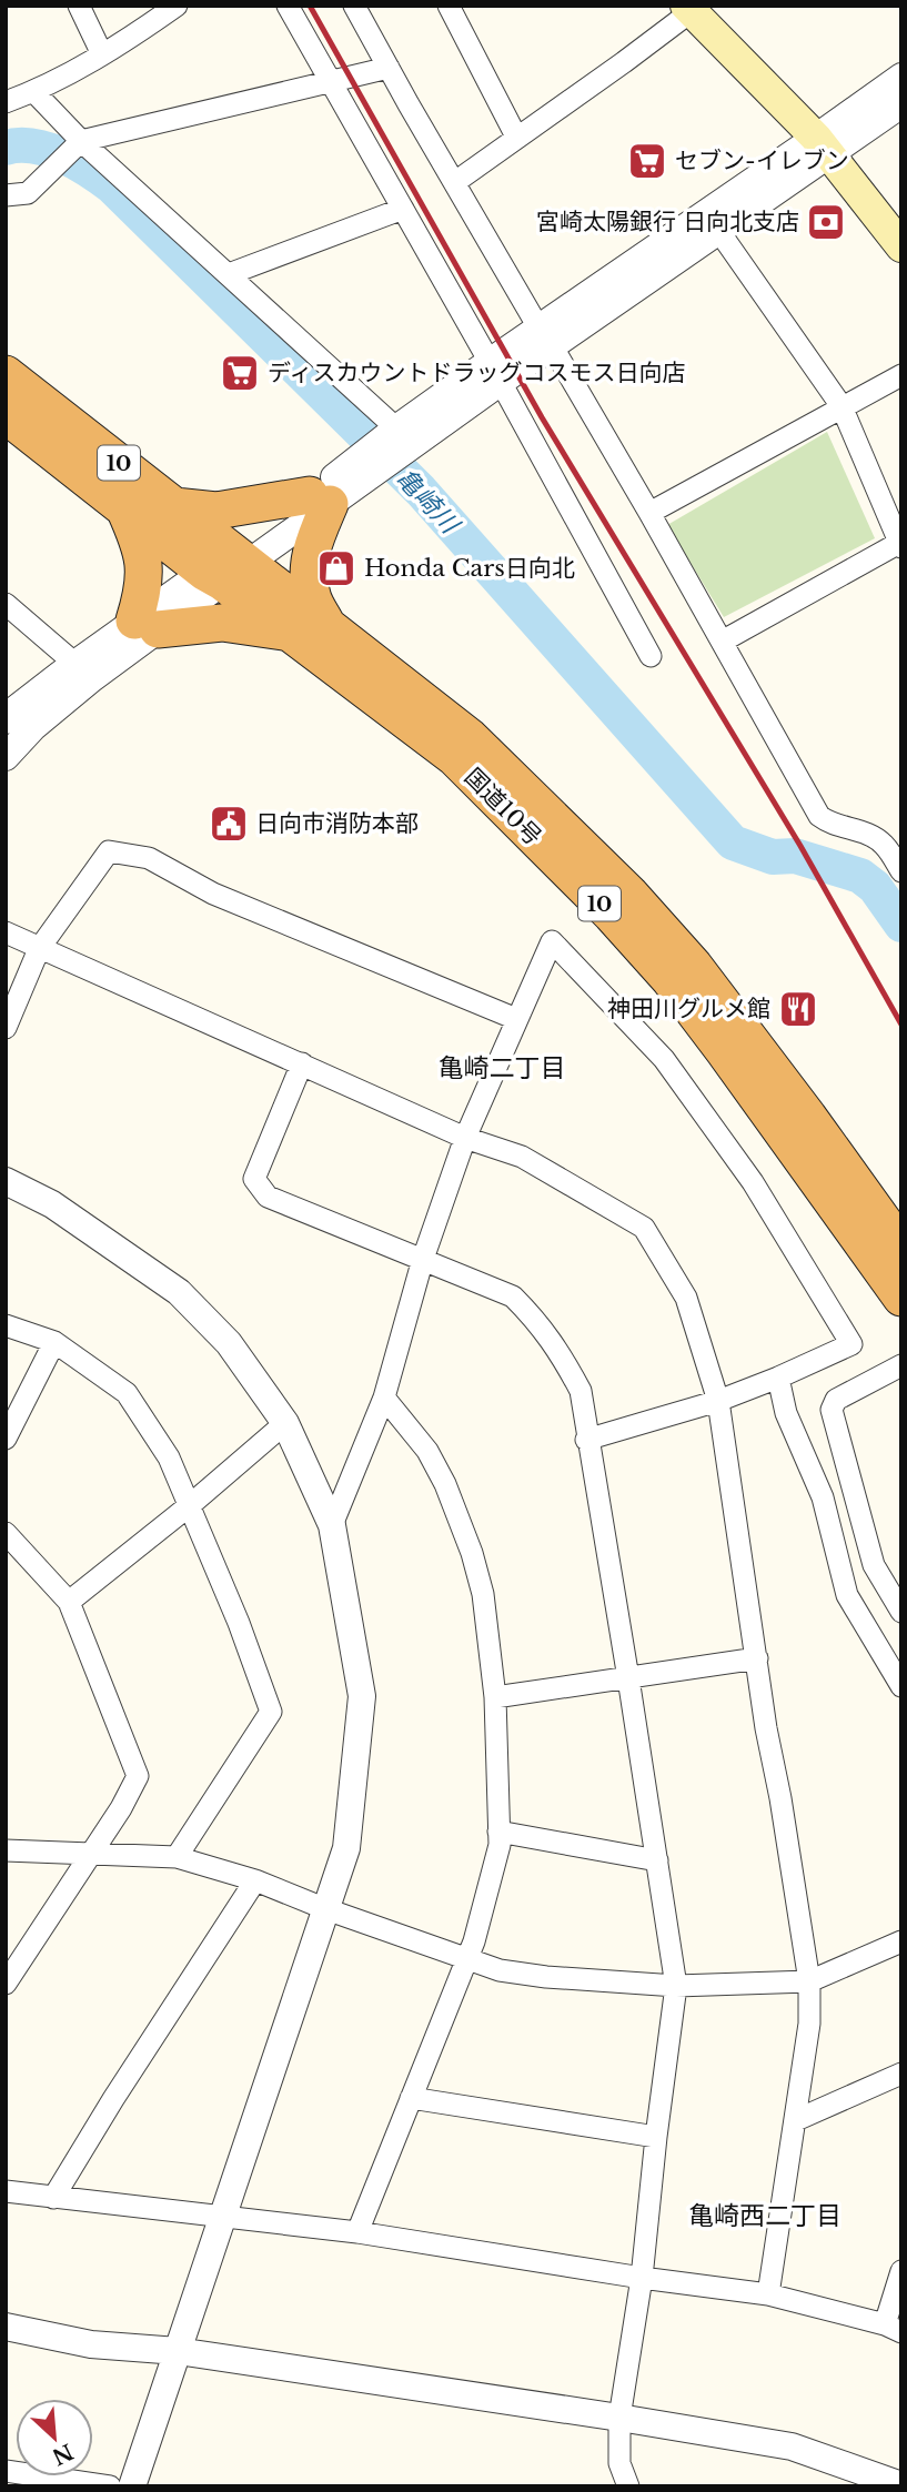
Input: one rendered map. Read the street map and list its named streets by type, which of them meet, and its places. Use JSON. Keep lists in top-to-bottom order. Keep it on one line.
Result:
{"streets":{"highway":["10","国道10号"]},"districts":["亀崎二丁目","亀崎西二丁目"],"water":["亀崎川"],"places":{"supermarket":["セブン-イレブン","ディスカウントドラッグコスモス日向店"],"bank":["宮崎太陽銀行 日向北支店"],"shop":["Honda Cars日向北"],"public building":["日向市消防本部"],"restaurant":["神田川グルメ館"]},"north":"bottom right"}
